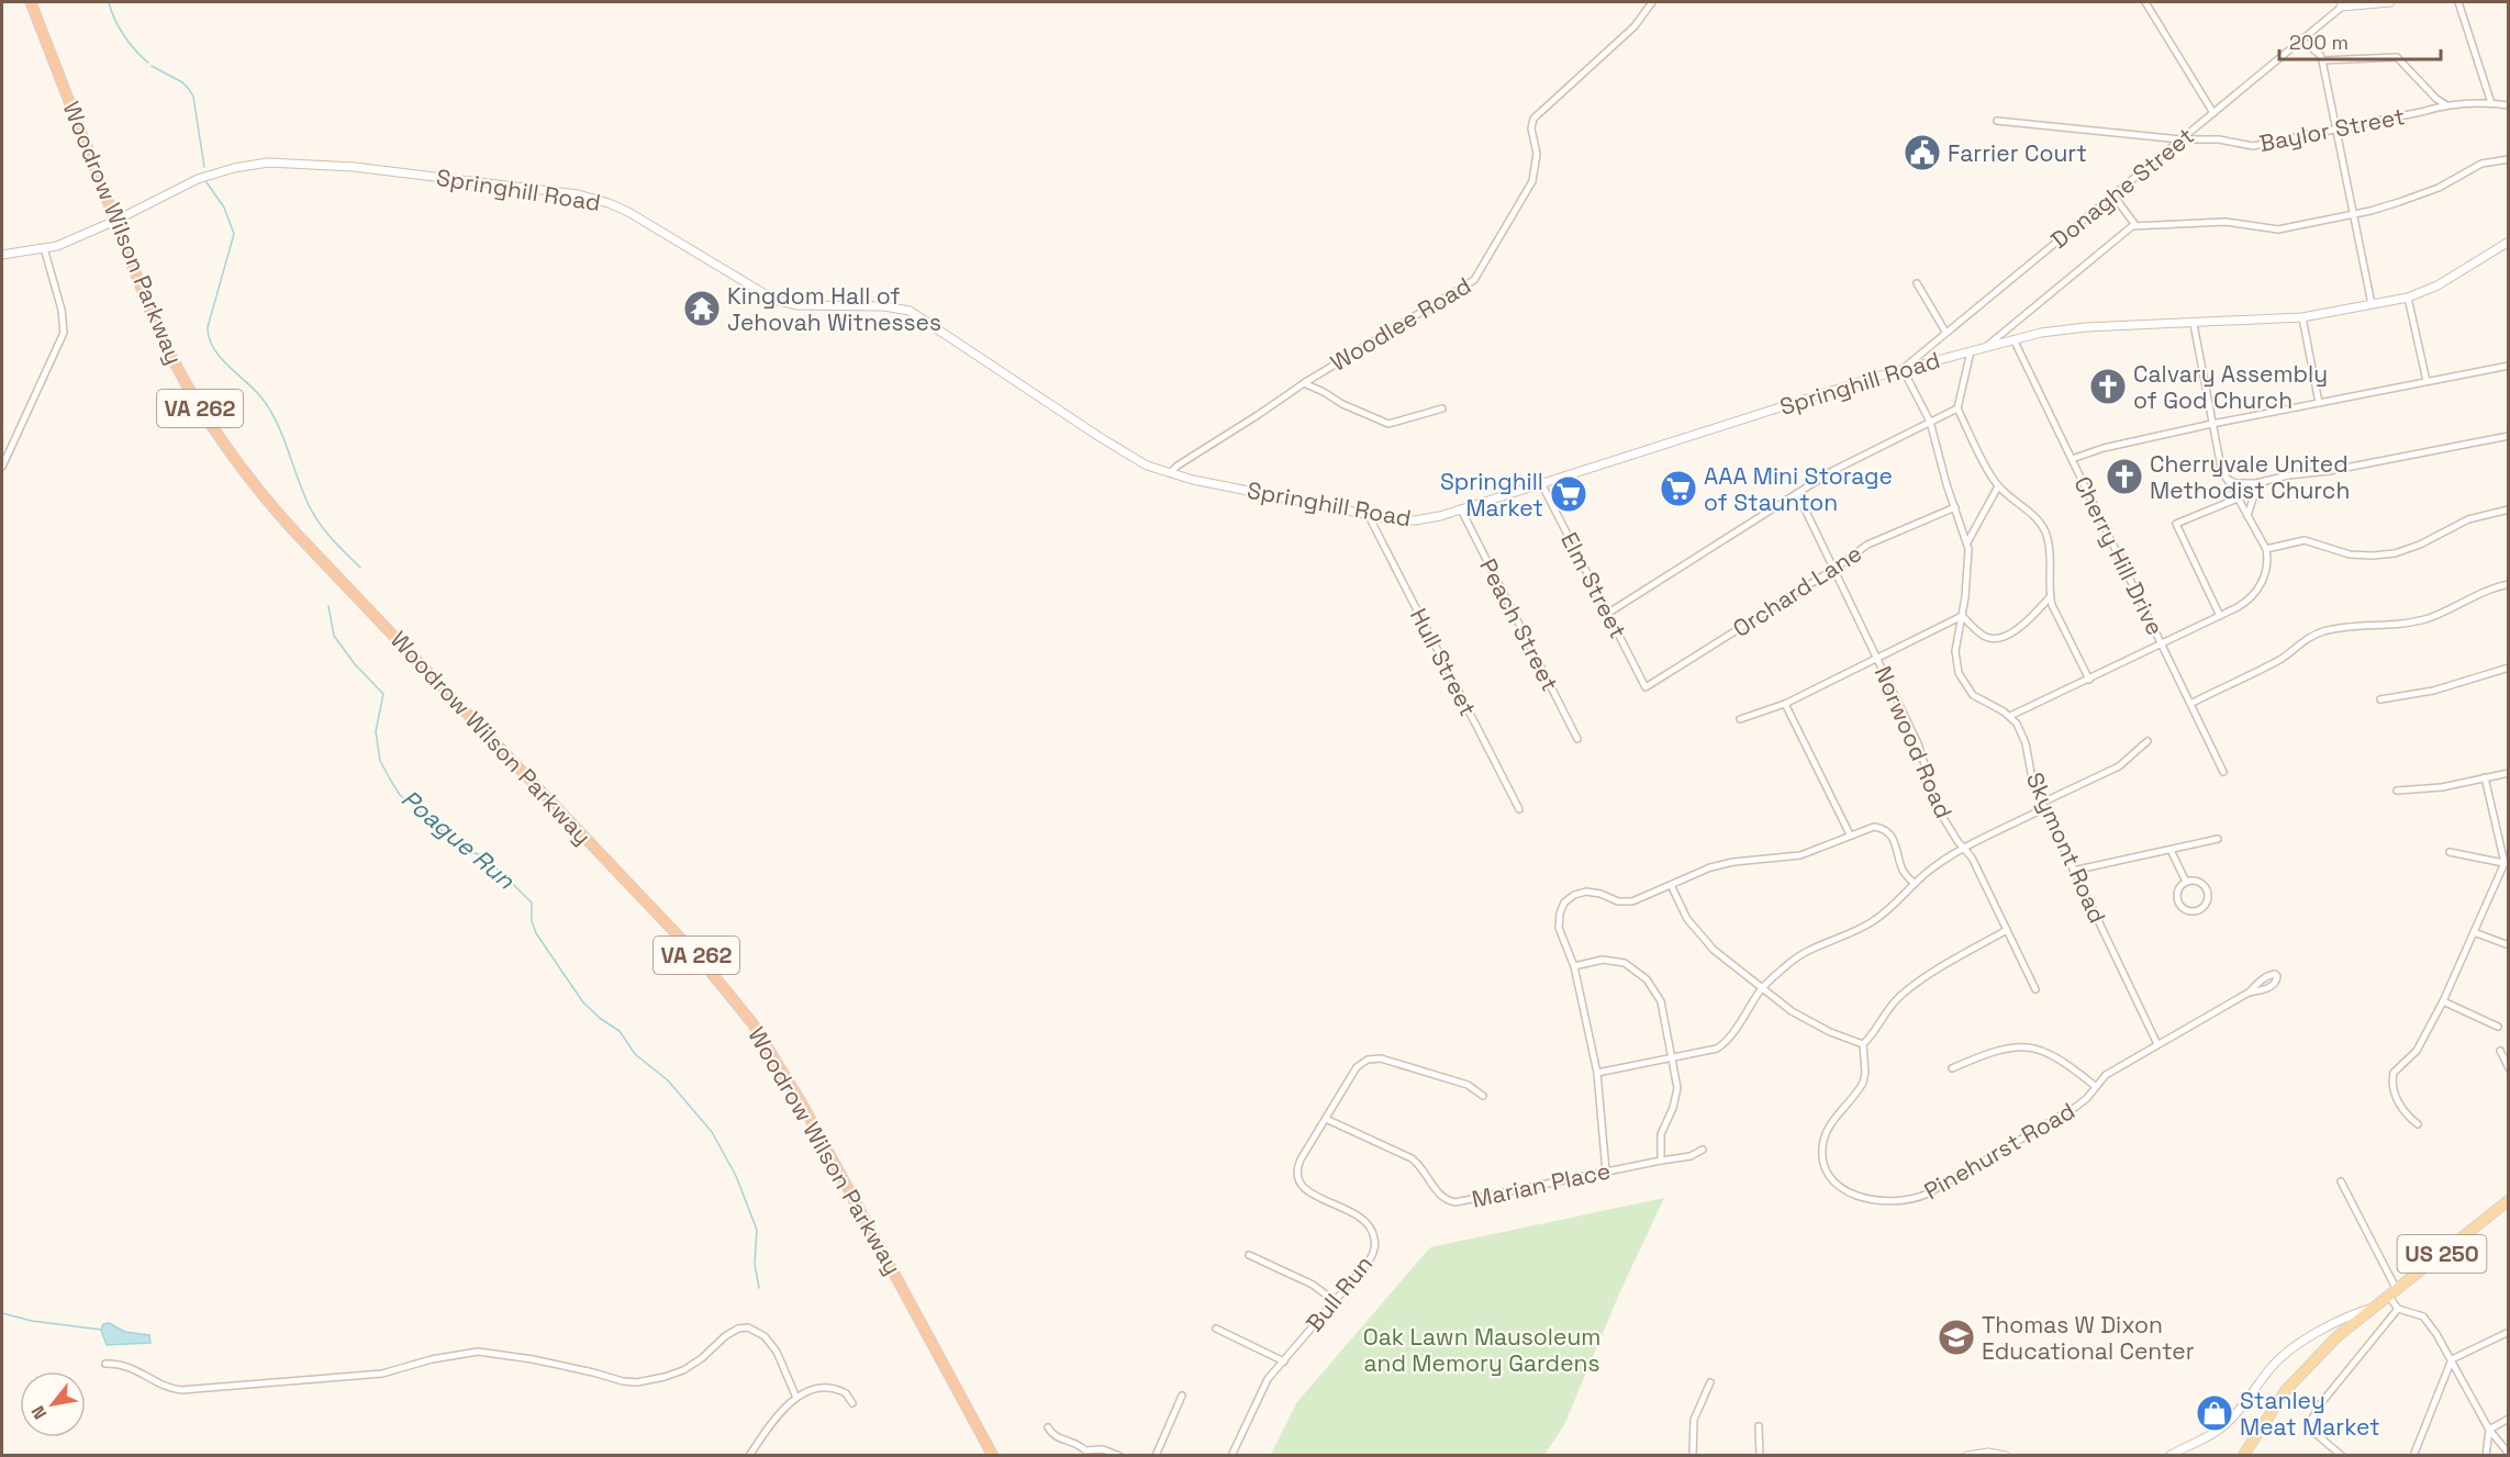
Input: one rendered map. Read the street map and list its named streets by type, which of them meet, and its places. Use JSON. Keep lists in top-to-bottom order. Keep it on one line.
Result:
{"streets":{"highway":["Woodrow Wilson Parkway","VA 262"],"main road":["US 250"],"street":["Baylor Street","Donaghe Street","Springhill Road","Woodlee Road","Cherry Hill Drive","Elm Street","Orchard Lane","Peach Street","Hull Street","Norwood Road","Skymont Road","Pinehurst Road","Marian Place","Bull Run"]},"crossings":[["Baylor Street","Donaghe Street"],["Donaghe Street","Springhill Road"],["Springhill Road","Woodrow Wilson Parkway"],["Springhill Road","Woodlee Road"],["Springhill Road","Cherry Hill Drive"],["Springhill Road","Elm Street"],["Springhill Road","Peach Street"],["Springhill Road","Hull Street"],["Elm Street","Orchard Lane"],["Orchard Lane","Norwood Road"],["Skymont Road","Pinehurst Road"],["Marian Place","Bull Run"]],"water":["Poague Run"],"parks":["Oak Lawn Mausoleum and Memory Gardens"],"places":{"public building":["Farrier Court"],"temple":["Kingdom Hall of Jehovah Witnesses"],"church":["Calvary Assembly of God Church","Cherryvale United Methodist Church"],"supermarket":["AAA Mini Storage of Staunton","Springhill Market"],"school or university":["Thomas W Dixon Educational Center"],"shop":["Stanley Meat Market"]},"scale_bar":"200 m","north":"bottom left"}
